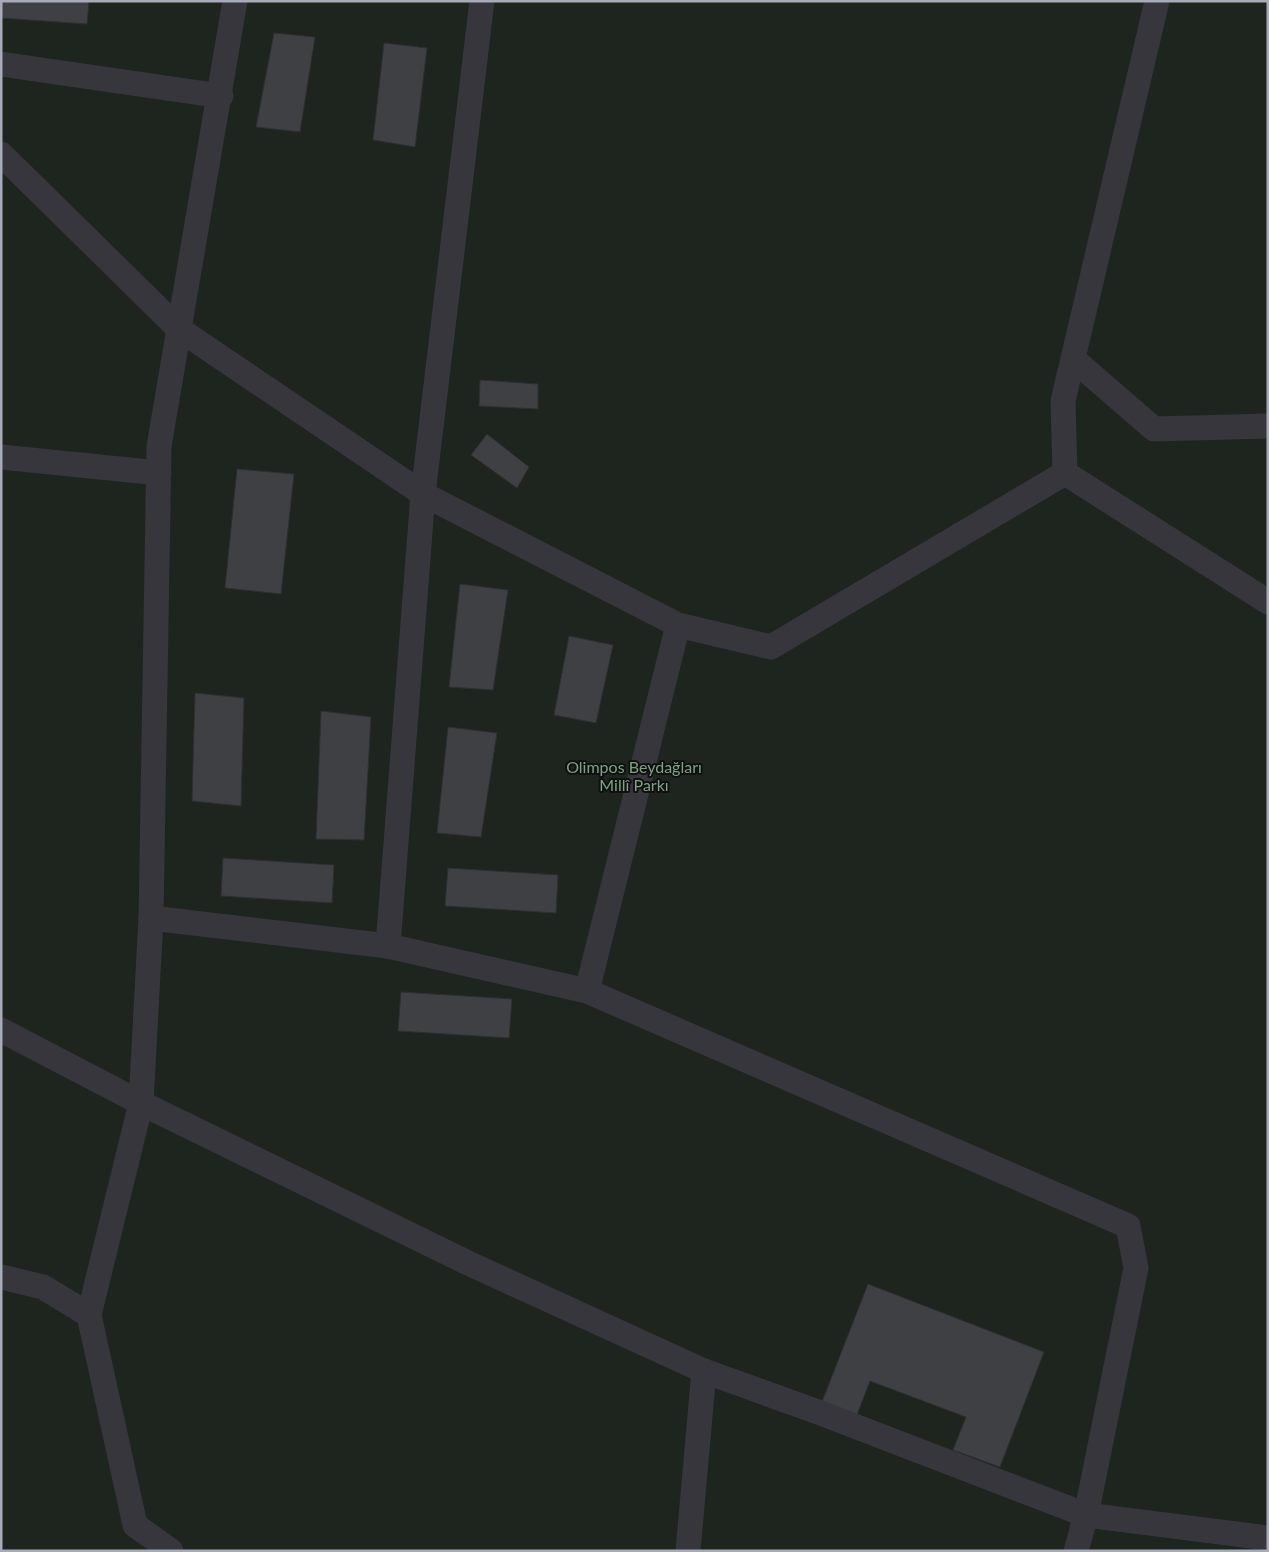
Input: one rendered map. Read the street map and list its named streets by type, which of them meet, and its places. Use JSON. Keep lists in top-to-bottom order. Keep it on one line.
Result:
{"parks":["Olimpos Beydağları Millî Parkı"]}
